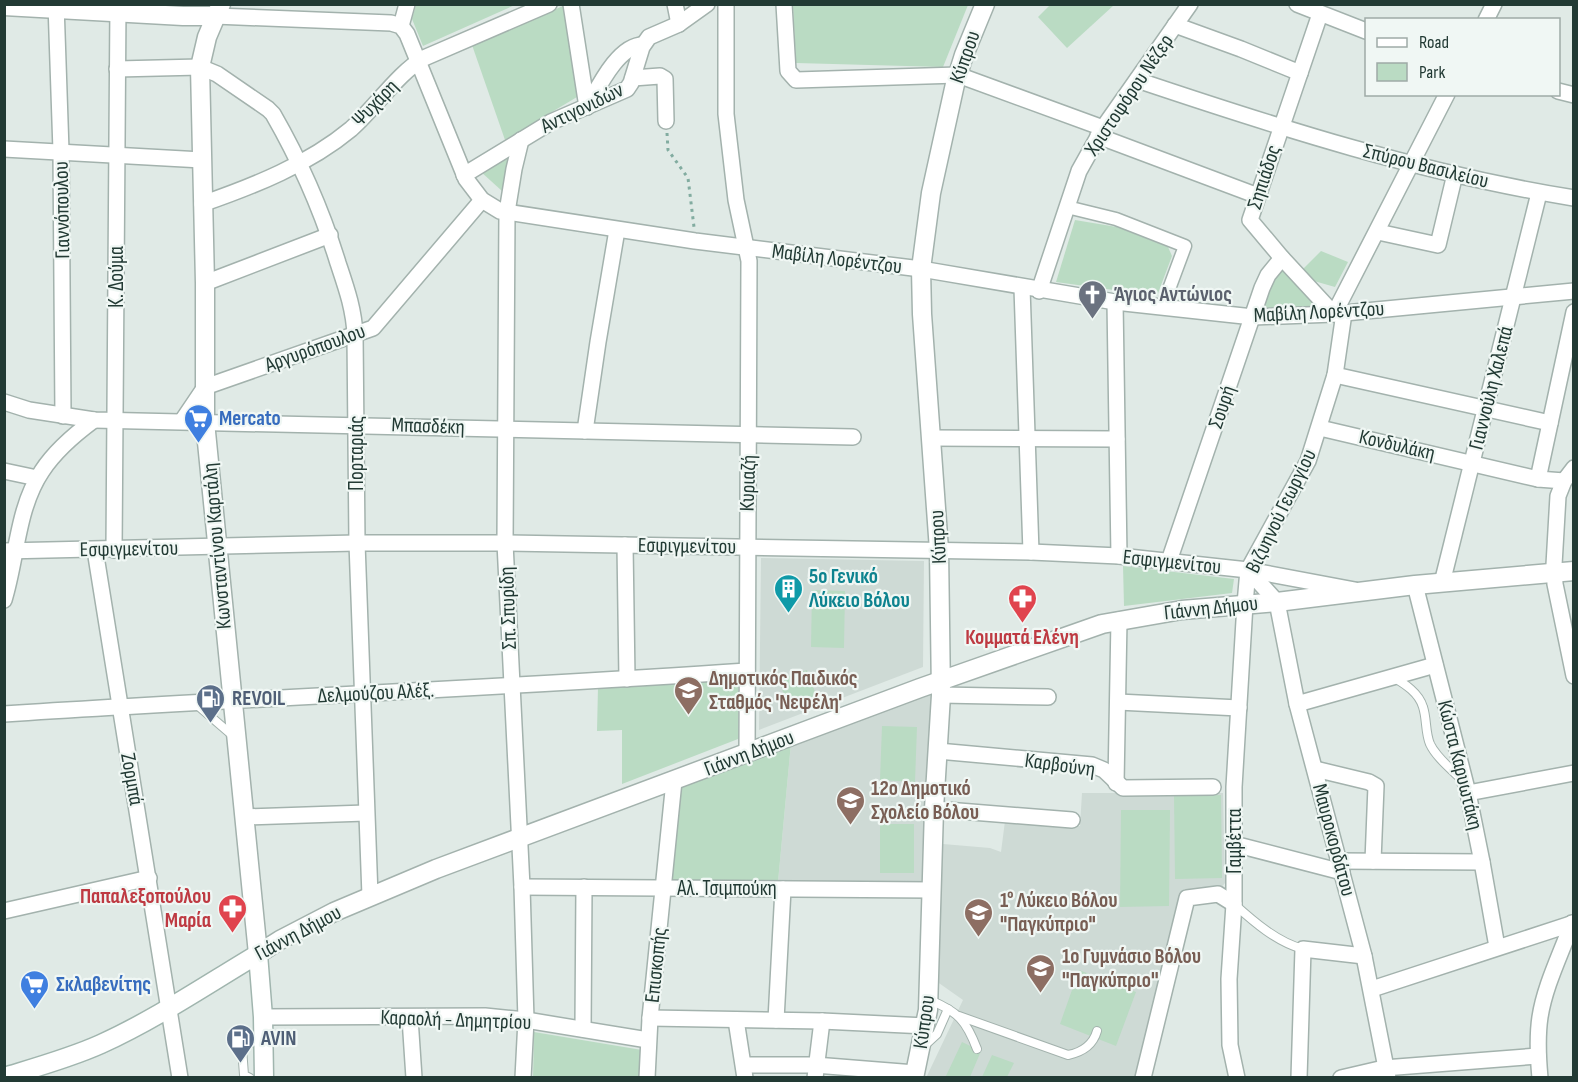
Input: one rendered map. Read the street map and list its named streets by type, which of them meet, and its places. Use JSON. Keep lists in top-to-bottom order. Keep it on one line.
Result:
{"streets":{"street":["Κύπρου","Χριστοφόρου Νέζερ","Ψυχάρη","Αντιγονιδών","Σπύρου Βασιλείου","Σηπιάδος","Γιαννόπουλου","Μαβίλη Λορέντζου","Κ. Δούμα","Αργυρόπουλου","Γιαννούλη Χαλεπά","Σουρή","Μπασδέκη","Κονδυλάκη","Πορταριάς","Κυριαζή","Βιζυηνού Γεωργίου","Κωνσταντίνου Καρτάλη","Εσφιγμενίτου","Σπ. Σπυρίδη","Γιάννη Δήμου","Δελμούζου Αλέξ.","Καρβούνη","Κώστα Καρυωτάκη","Ζορμπά","Μαυροκορδάτου","Γαμβέττα","Αλ. Τσιμπούκη","Επισκοπής","Καραολή - Δημητρίου"]},"crossings":[["Κύπρου","Μαβίλη Λορέντζου"],["Κύπρου","Εσφιγμενίτου"],["Κύπρου","Γιάννη Δήμου"],["Κύπρου","Καρβούνη"],["Κύπρου","Αλ. Τσιμπούκη"],["Χριστοφόρου Νέζερ","Σπύρου Βασιλείου"],["Χριστοφόρου Νέζερ","Μαβίλη Λορέντζου"],["Ψυχάρη","Μαβίλη Λορέντζου"],["Ψυχάρη","Πορταριάς"],["Ψυχάρη","Κωνσταντίνου Καρτάλη"],["Αντιγονιδών","Μαβίλη Λορέντζου"],["Αντιγονιδών","Σπ. Σπυρίδη"],["Σπύρου Βασιλείου","Σηπιάδος"],["Σπύρου Βασιλείου","Γιαννούλη Χαλεπά"],["Σπύρου Βασιλείου","Βιζυηνού Γεωργίου"],["Σηπιάδος","Μαβίλη Λορέντζου"],["Σηπιάδος","Σουρή"],["Σηπιάδος","Βιζυηνού Γεωργίου"],["Γιαννόπουλου","Μπασδέκη"],["Μαβίλη Λορέντζου","Αργυρόπουλου"],["Μαβίλη Λορέντζου","Γιαννούλη Χαλεπά"],["Μαβίλη Λορέντζου","Σουρή"],["Μαβίλη Λορέντζου","Κυριαζή"],["Μαβίλη Λορέντζου","Βιζυηνού Γεωργίου"],["Μαβίλη Λορέντζου","Σπ. Σπυρίδη"],["Κ. Δούμα","Μπασδέκη"],["Κ. Δούμα","Εσφιγμενίτου"],["Αργυρόπουλου","Πορταριάς"],["Αργυρόπουλου","Κωνσταντίνου Καρτάλη"],["Γιαννούλη Χαλεπά","Κονδυλάκη"],["Γιαννούλη Χαλεπά","Γιάννη Δήμου"],["Σουρή","Εσφιγμενίτου"],["Μπασδέκη","Πορταριάς"],["Μπασδέκη","Κυριαζή"],["Μπασδέκη","Κωνσταντίνου Καρτάλη"],["Μπασδέκη","Σπ. Σπυρίδη"],["Κονδυλάκη","Βιζυηνού Γεωργίου"],["Πορταριάς","Κωνσταντίνου Καρτάλη"],["Πορταριάς","Εσφιγμενίτου"],["Πορταριάς","Γιάννη Δήμου"],["Πορταριάς","Δελμούζου Αλέξ."],["Κυριαζή","Εσφιγμενίτου"],["Κυριαζή","Γιάννη Δήμου"],["Κυριαζή","Δελμούζου Αλέξ."],["Βιζυηνού Γεωργίου","Εσφιγμενίτου"],["Βιζυηνού Γεωργίου","Γιάννη Δήμου"],["Βιζυηνού Γεωργίου","Γαμβέττα"],["Κωνσταντίνου Καρτάλη","Εσφιγμενίτου"],["Κωνσταντίνου Καρτάλη","Γιάννη Δήμου"],["Κωνσταντίνου Καρτάλη","Δελμούζου Αλέξ."],["Κωνσταντίνου Καρτάλη","Καραολή - Δημητρίου"],["Εσφιγμενίτου","Σπ. Σπυρίδη"],["Εσφιγμενίτου","Γιάννη Δήμου"],["Εσφιγμενίτου","Ζορμπά"],["Σπ. Σπυρίδη","Γιάννη Δήμου"],["Σπ. Σπυρίδη","Δελμούζου Αλέξ."],["Σπ. Σπυρίδη","Αλ. Τσιμπούκη"],["Σπ. Σπυρίδη","Καραολή - Δημητρίου"],["Γιάννη Δήμου","Κώστα Καρυωτάκη"],["Γιάννη Δήμου","Ζορμπά"],["Γιάννη Δήμου","Μαυροκορδάτου"],["Γιάννη Δήμου","Γαμβέττα"],["Γιάννη Δήμου","Επισκοπής"],["Δελμούζου Αλέξ.","Ζορμπά"],["Αλ. Τσιμπούκη","Επισκοπής"],["Επισκοπής","Καραολή - Δημητρίου"]],"places":{"church":["Άγιος Αντώνιος"],"supermarket":["Mercato","Σκλαβενίτης"],"building":["5ο Γενικό Λύκειο Βόλου"],"pharmacy":["Κομματά Ελένη","Παπαλεξοπούλου Μαρία"],"school or university":["Δημοτικός Παιδικός Σταθμός 'Νεφέλη'","12ο Δημοτικό Σχολείο Βόλου","1° Λύκειο Βόλου \"Παγκύπριο\"","1ο Γυμνάσιο Βόλου ''Παγκύπριο''"],"fuel station":["REVOIL","AVIN"]},"legend":["Road","Park"]}
